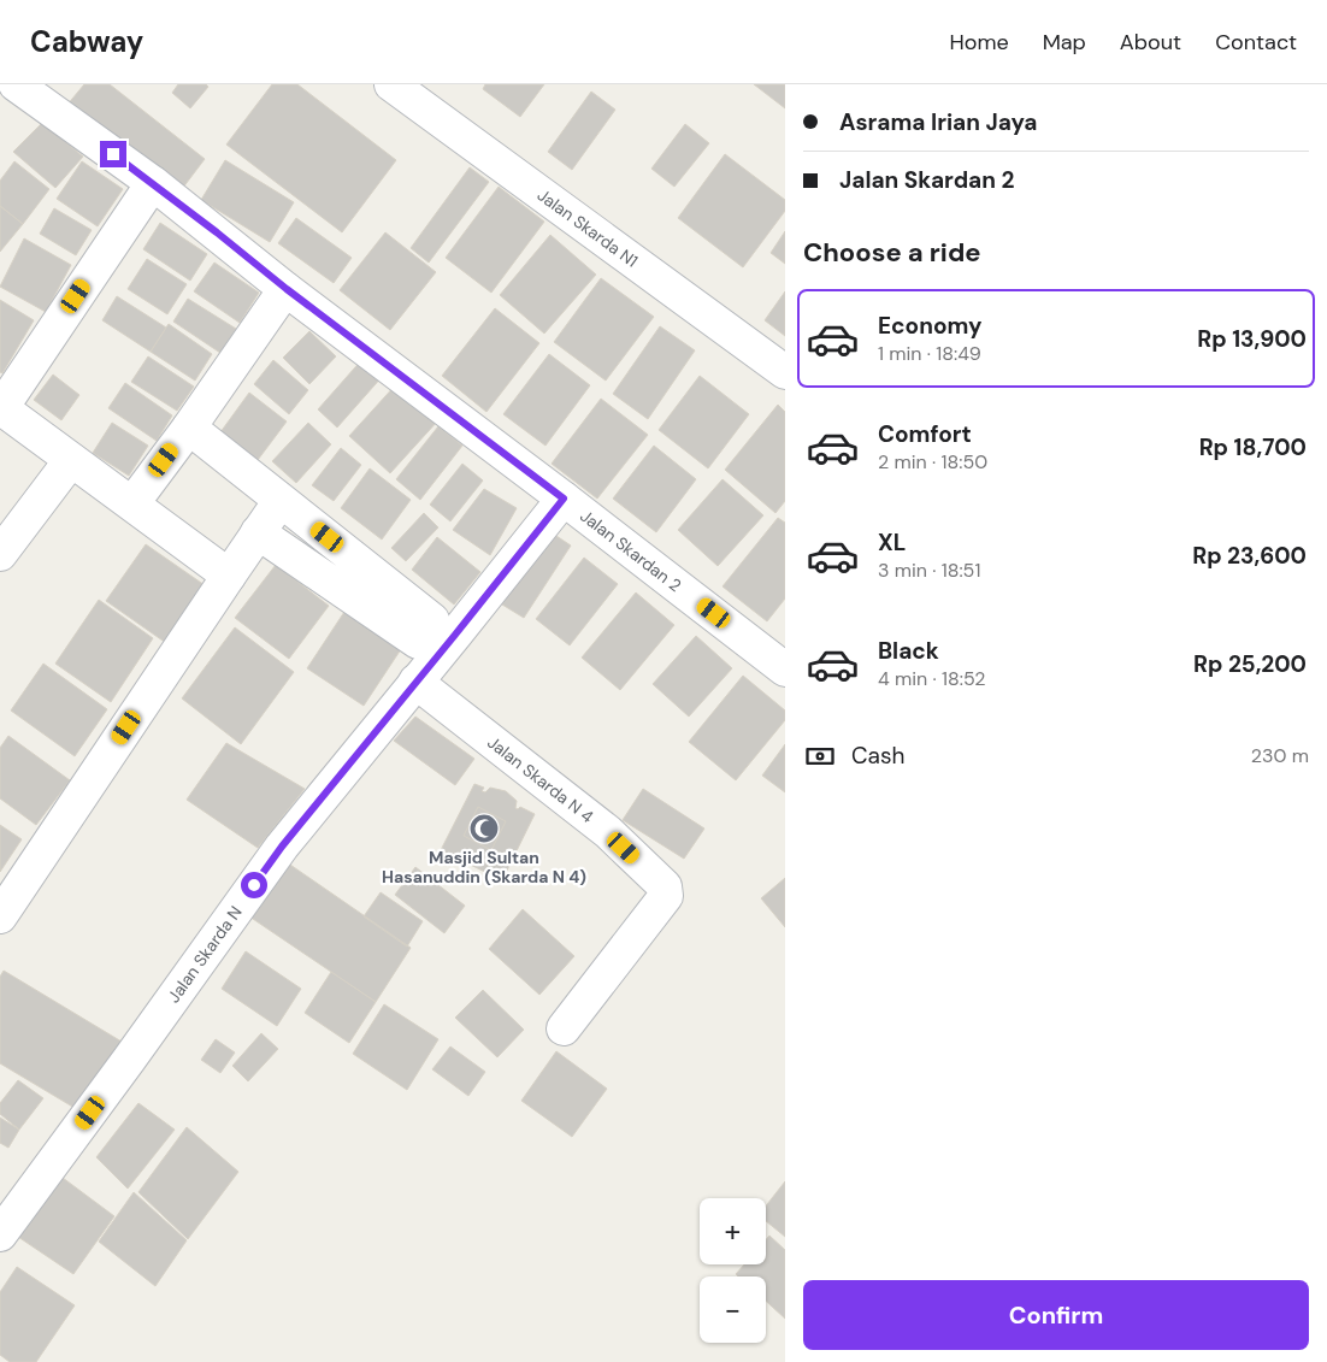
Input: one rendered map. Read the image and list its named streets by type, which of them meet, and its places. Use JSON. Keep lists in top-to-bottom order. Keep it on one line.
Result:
{"streets":{"street":["Jalan Skarda N1","Jalan Skardan 2","Jalan Skarda N 4","Jalan Skarda N"]},"crossings":[["Jalan Skardan 2","Jalan Skarda N"],["Jalan Skarda N 4","Jalan Skarda N"]],"places":{"mosque":["Masjid Sultan Hasanuddin (Skarda N 4)"]},"page":{"header":"Cabway","nav":["Home","Map","About","Contact"],"banner":["Asrama Irian Jaya","Jalan Skardan 2"],"heading":"Choose a ride","list":[{"name":"Economy","note":"1 min · 18:49","value":"Rp 13,900"},{"name":"Comfort","note":"2 min · 18:50","value":"Rp 18,700"},{"name":"XL","note":"3 min · 18:51","value":"Rp 23,600"},{"name":"Black","note":"4 min · 18:52","value":"Rp 25,200"}],"pay":["Cash","230 m"],"map_buttons":["+","−"],"buttons":"Confirm"}}
